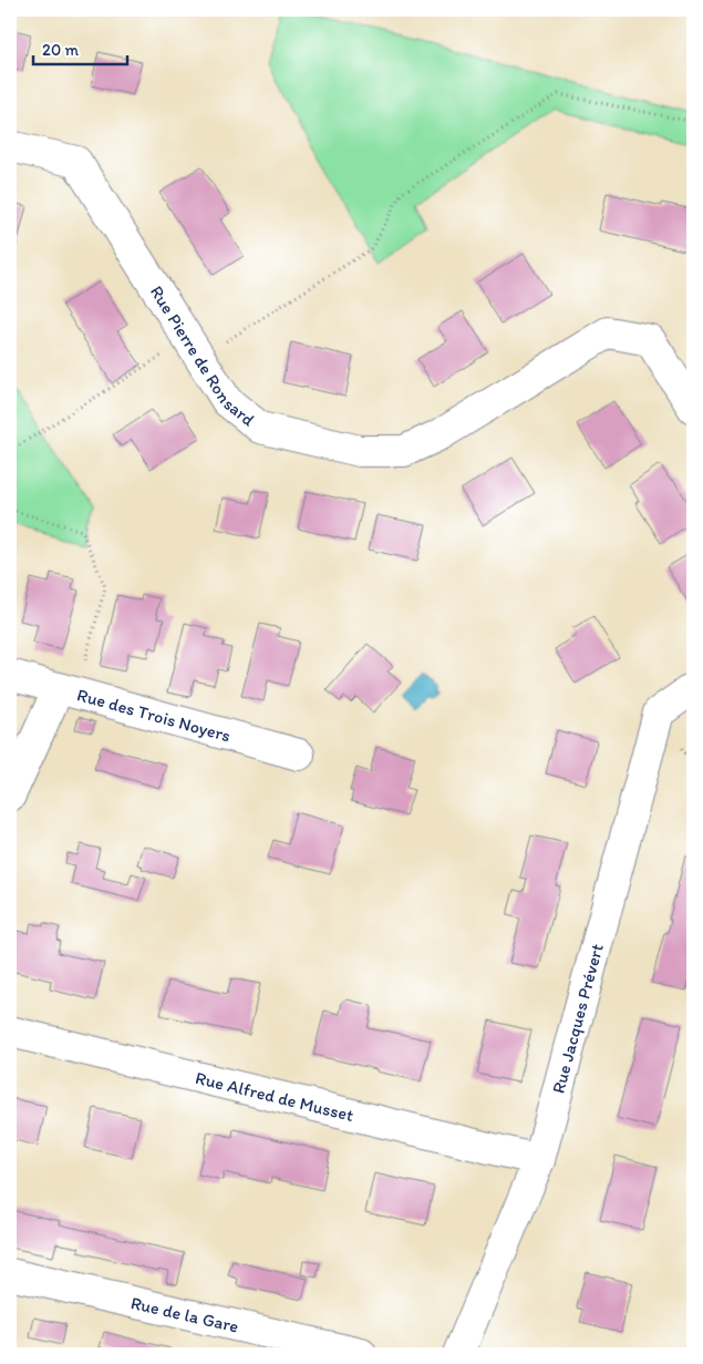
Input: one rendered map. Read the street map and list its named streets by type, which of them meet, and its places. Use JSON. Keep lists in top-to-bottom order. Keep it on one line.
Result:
{"streets":{"street":["Rue Pierre de Ronsard","Rue des Trois Noyers","Rue Jacques Prévert","Rue Alfred de Musset","Rue de la Gare"]},"crossings":[["Rue Jacques Prévert","Rue Alfred de Musset"]],"scale_bar":"20 m"}
